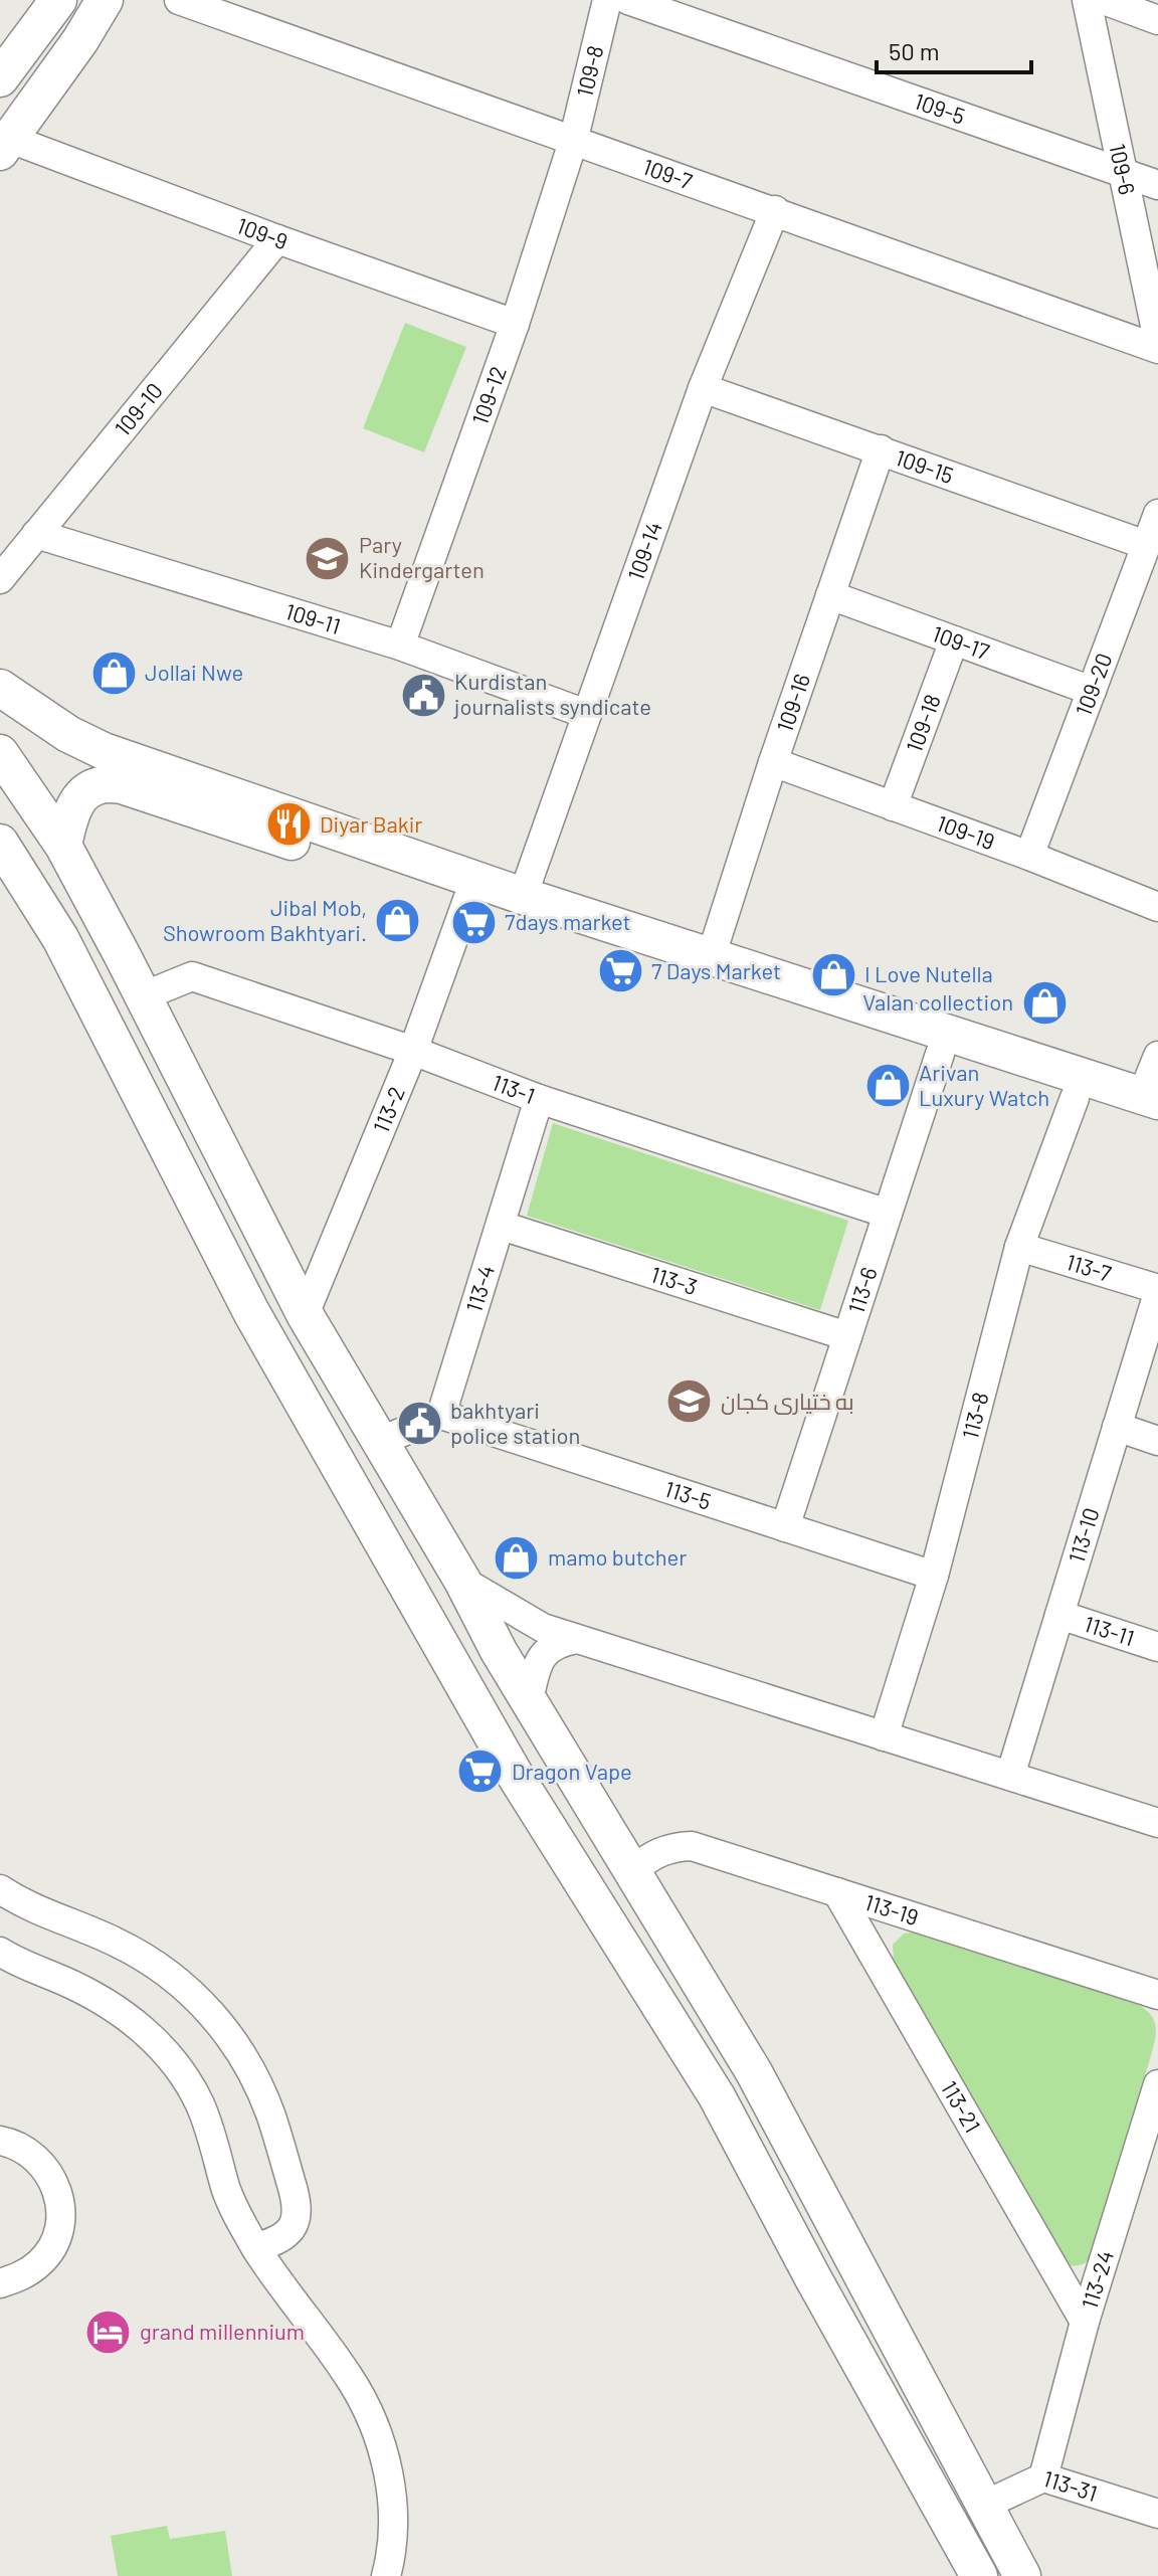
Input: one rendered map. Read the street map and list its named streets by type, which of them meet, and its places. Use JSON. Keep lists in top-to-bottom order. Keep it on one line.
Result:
{"streets":{"street":["109-8","109-5","109-6","109-7","109-9","109-12","109-10","109-15","109-14","109-11","109-17","109-20","109-16","109-18","109-19","113-1","113-2","113-7","113-3","113-4","113-6","113-8","113-5","113-10","113-11","113-19","113-21","113-24","113-31"]},"crossings":[["109-8","109-7"],["109-8","109-12"],["109-5","109-6"],["109-7","109-12"],["109-7","109-14"],["109-9","109-12"],["109-9","109-10"],["109-12","109-11"],["109-10","109-11"],["109-15","109-14"],["109-15","109-20"],["109-15","109-16"],["109-14","109-11"],["109-17","109-20"],["109-17","109-16"],["109-17","109-18"],["109-20","109-19"],["109-16","109-19"],["109-18","109-19"],["113-1","113-2"],["113-1","113-4"],["113-1","113-6"],["113-7","113-8"],["113-7","113-10"],["113-3","113-4"],["113-3","113-6"],["113-4","113-5"],["113-6","113-5"],["113-8","113-5"],["113-10","113-11"],["113-19","113-21"],["113-21","113-24"],["113-24","113-31"]],"places":{"school or university":["Pary Kindergarten","به ختيارى كجان"],"shop":["Jollai Nwe","Jibal Mob, Showroom Bakhtyari.","I Love Nutella","Valan collection","Arivan Luxury Watch","mamo butcher"],"public building":["Kurdistan journalists syndicate","bakhtyari police station"],"restaurant":["Diyar Bakir"],"supermarket":["7days market","7 Days Market","Dragon Vape"],"hotel":["grand millennium"]},"scale_bar":"50 m"}
